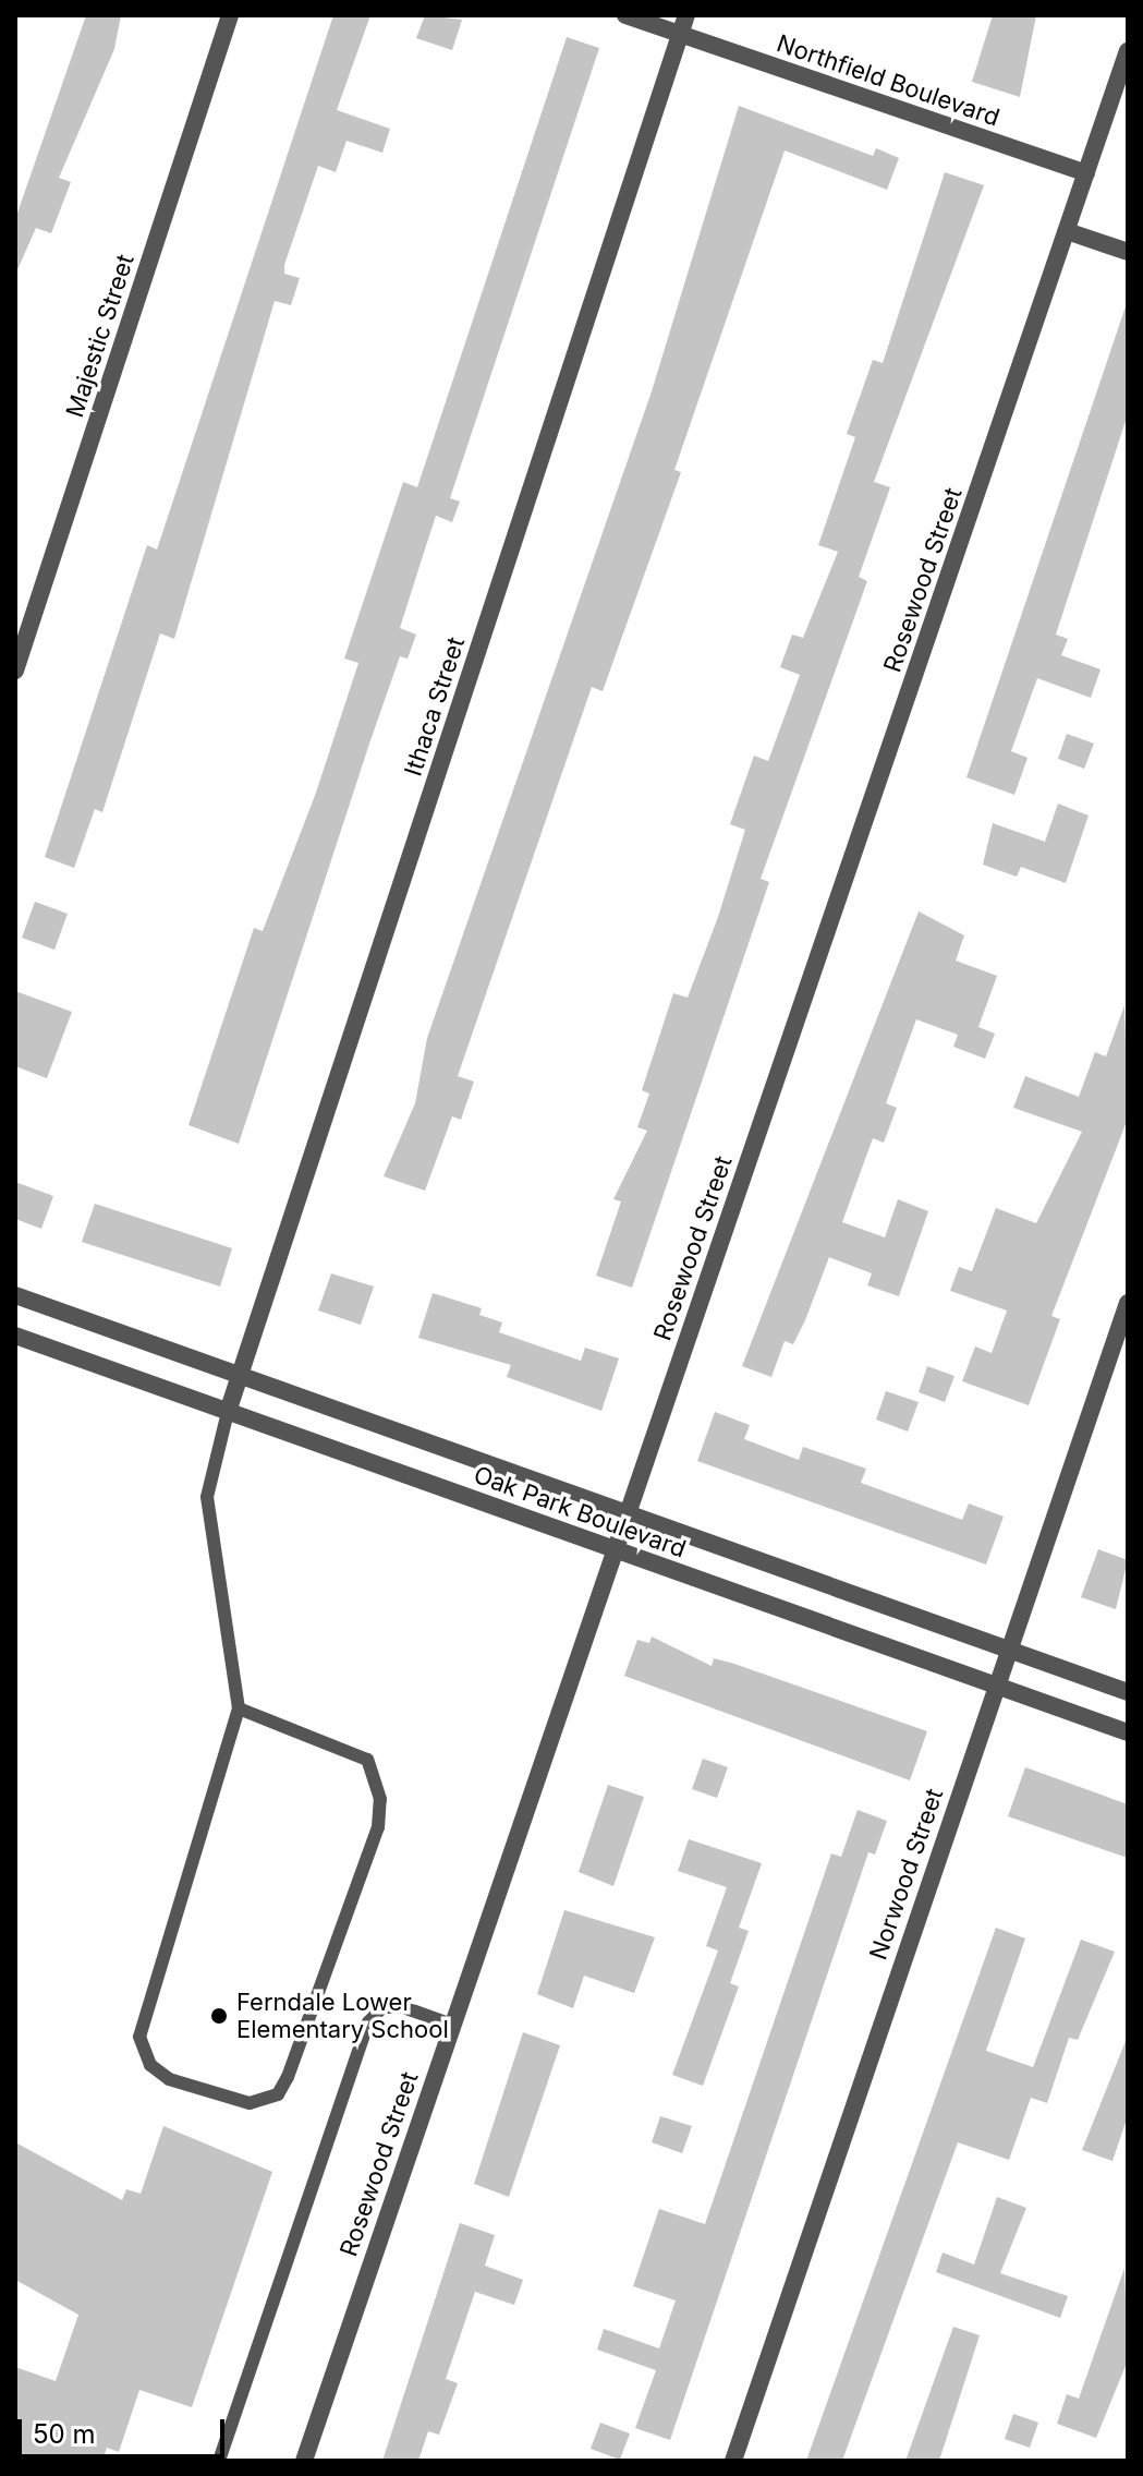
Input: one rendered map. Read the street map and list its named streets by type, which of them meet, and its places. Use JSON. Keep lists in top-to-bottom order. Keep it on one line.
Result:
{"streets":{"street":["Northfield Boulevard","Majestic Street","Rosewood Street","Ithaca Street","Oak Park Boulevard","Norwood Street"]},"crossings":[["Northfield Boulevard","Rosewood Street"],["Northfield Boulevard","Ithaca Street"],["Rosewood Street","Oak Park Boulevard"],["Ithaca Street","Oak Park Boulevard"],["Oak Park Boulevard","Norwood Street"]],"places":["Ferndale Lower Elementary School"],"scale_bar":"50 m"}
